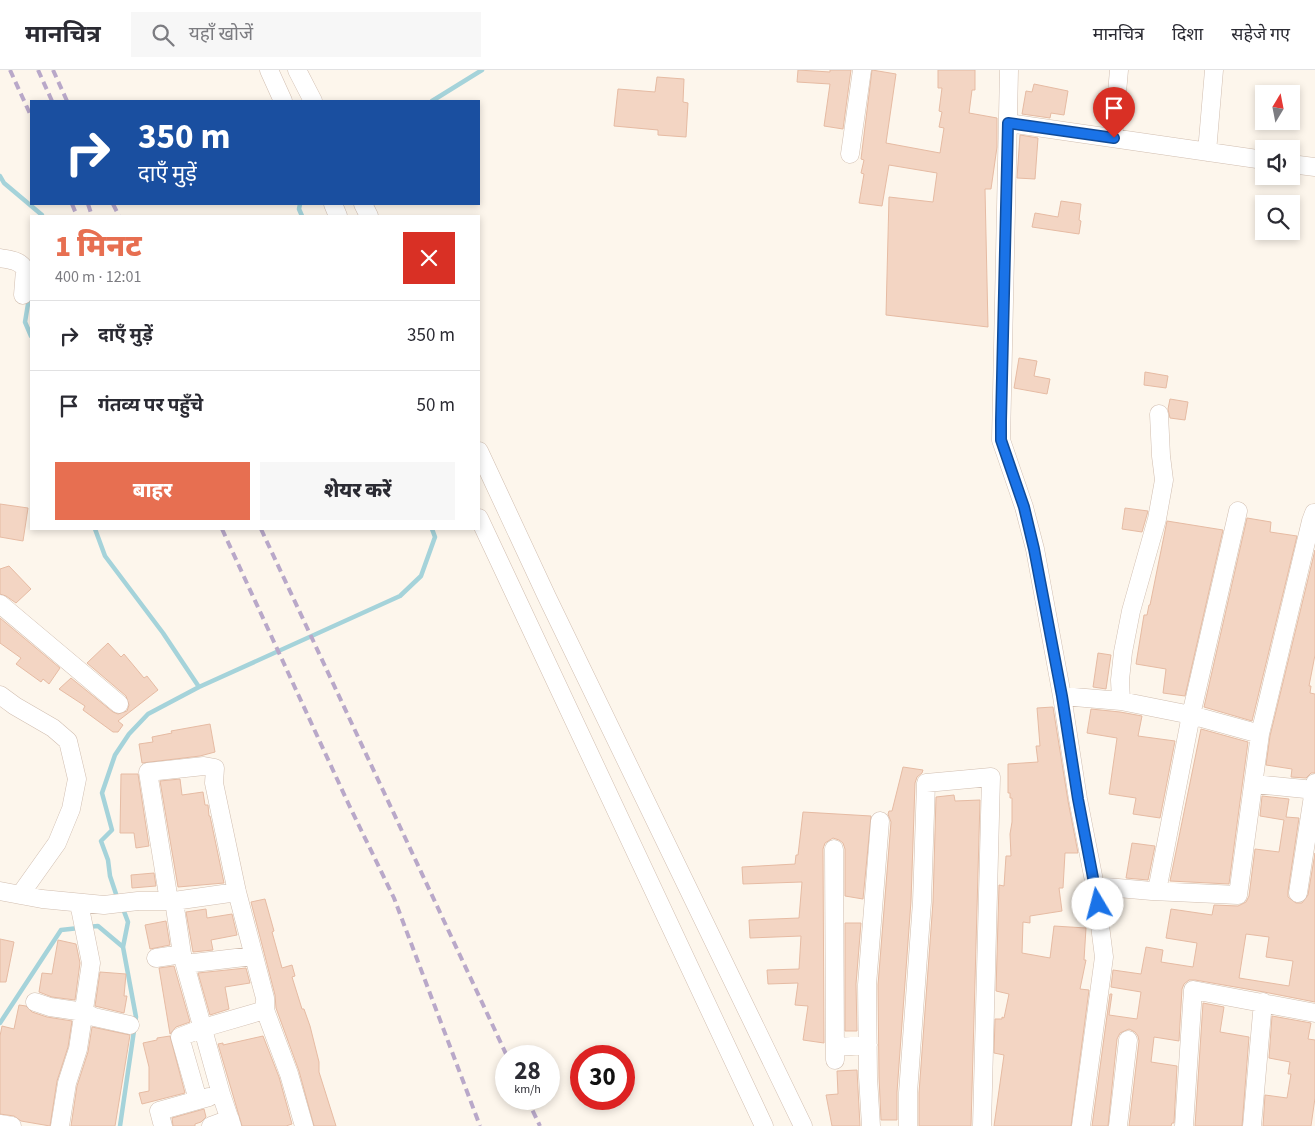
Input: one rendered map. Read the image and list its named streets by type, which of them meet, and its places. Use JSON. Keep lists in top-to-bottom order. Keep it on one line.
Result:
{"north":"top","page":{"header":"मानचित्र","search":"यहाँ खोजें","nav":["मानचित्र","दिशा","सहेजे गए"],"turn":["350 m","दाएँ मुड़ें"],"heading":["1 मिनट","400 m · 12:01"],"list":[{"name":"दाएँ मुड़ें","value":"350 m"},{"name":"गंतव्य पर पहुँचे","value":"50 m"}],"buttons":["बाहर","शेयर करें"],"speed":"28 km/h","limit":"30"}}
